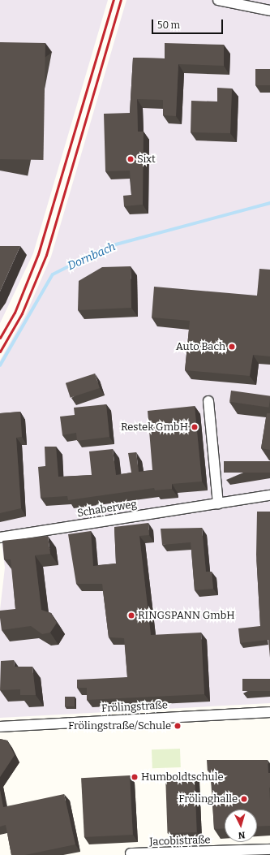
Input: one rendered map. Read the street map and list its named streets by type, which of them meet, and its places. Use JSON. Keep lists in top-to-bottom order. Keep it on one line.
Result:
{"streets":{"street":["Schaberweg","Frölingstraße","Jacobistraße"]},"water":["Dornbach"],"places":["Sixt","Auto Bach","Restek GmbH","RINGSPANN GmbH","Frölingstraße/Schule","Humboldtschule","Frölinghalle"],"scale_bar":"50 m","north":"bottom"}
